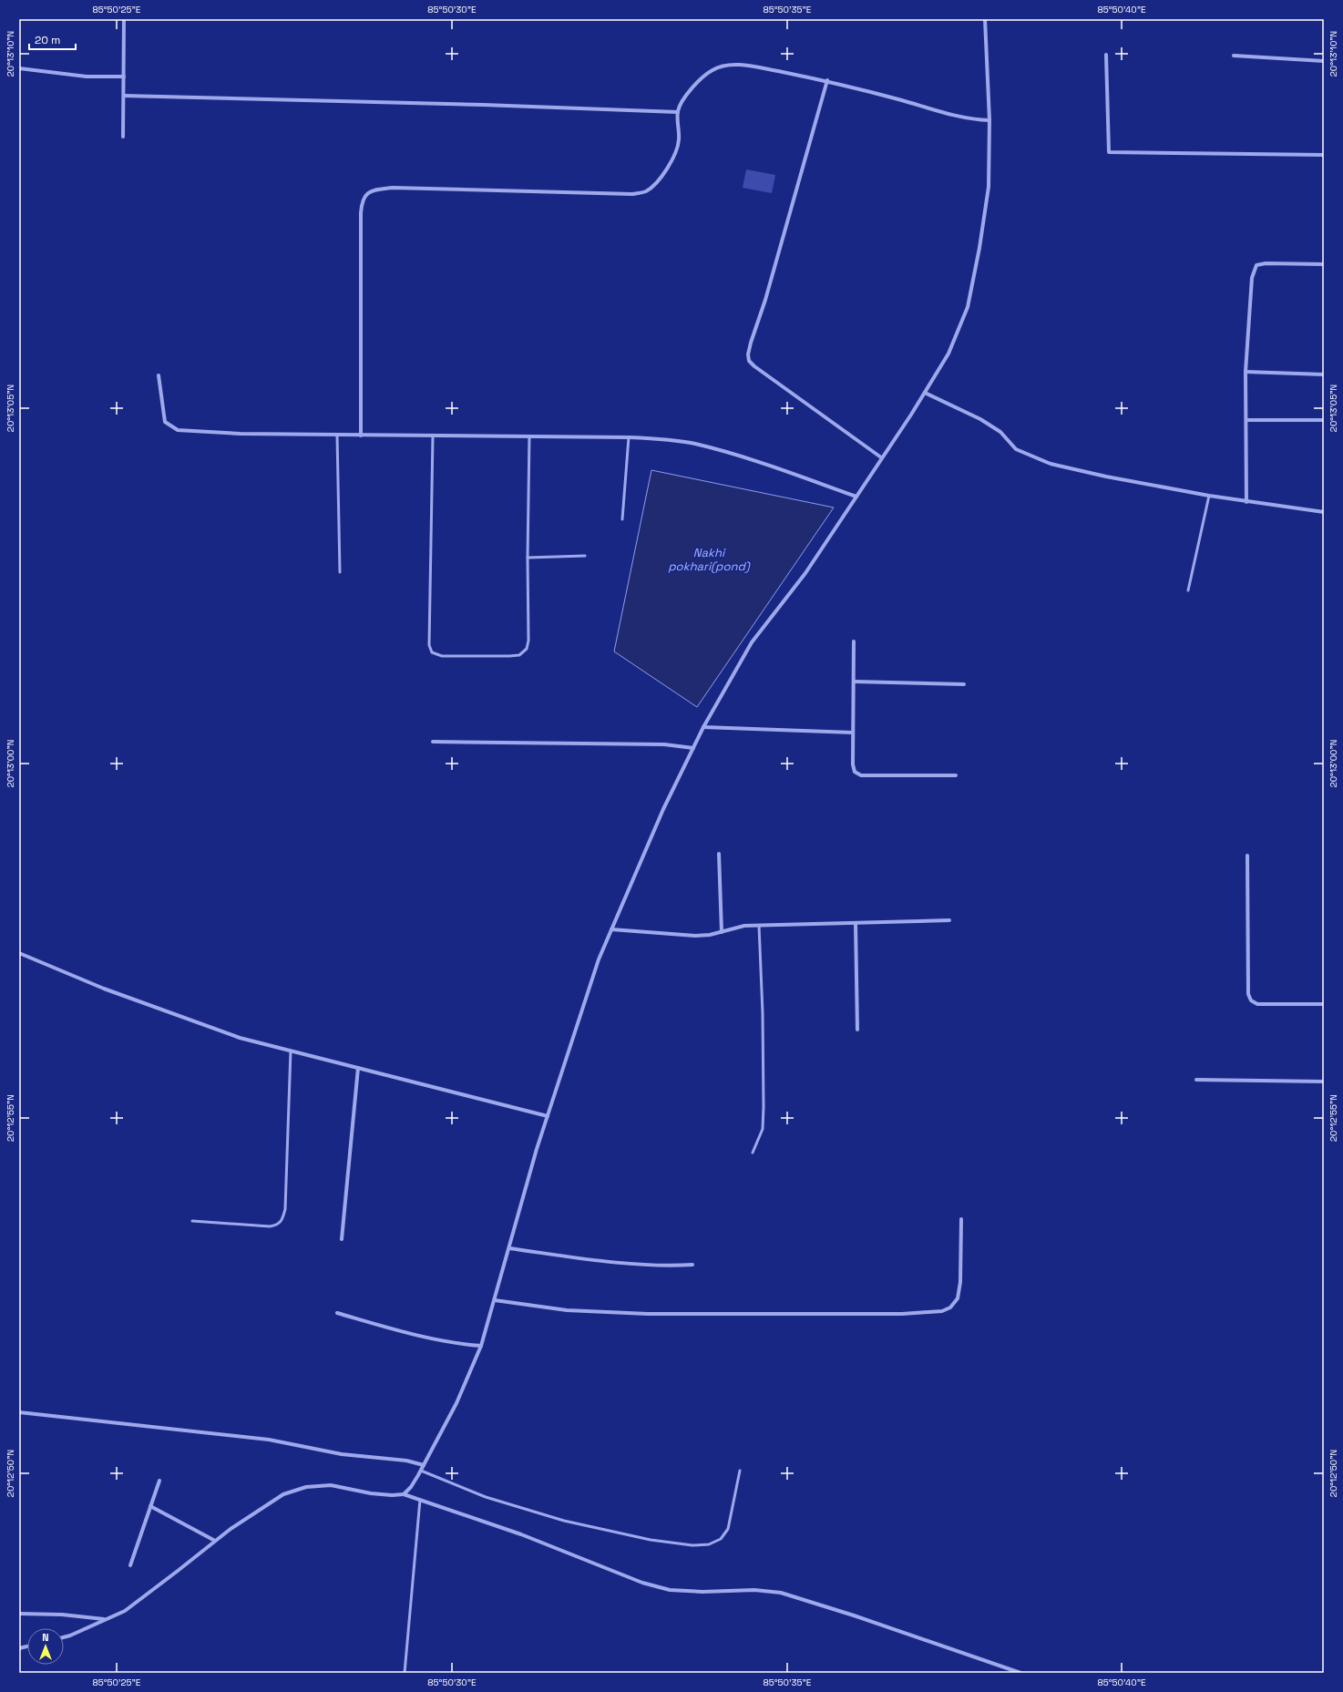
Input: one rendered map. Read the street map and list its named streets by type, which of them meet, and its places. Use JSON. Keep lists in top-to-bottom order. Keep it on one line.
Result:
{"water":["Nakhi pokhari(pond)"],"scale_bar":"20 m","north":"top","coordinates":["85°50'25\"E","85°50'30\"E","85°50'35\"E","85°50'40\"E","20°13'10\"N","20°13'05\"N","20°13'00\"N","20°12'55\"N","20°12'50\"N"]}
